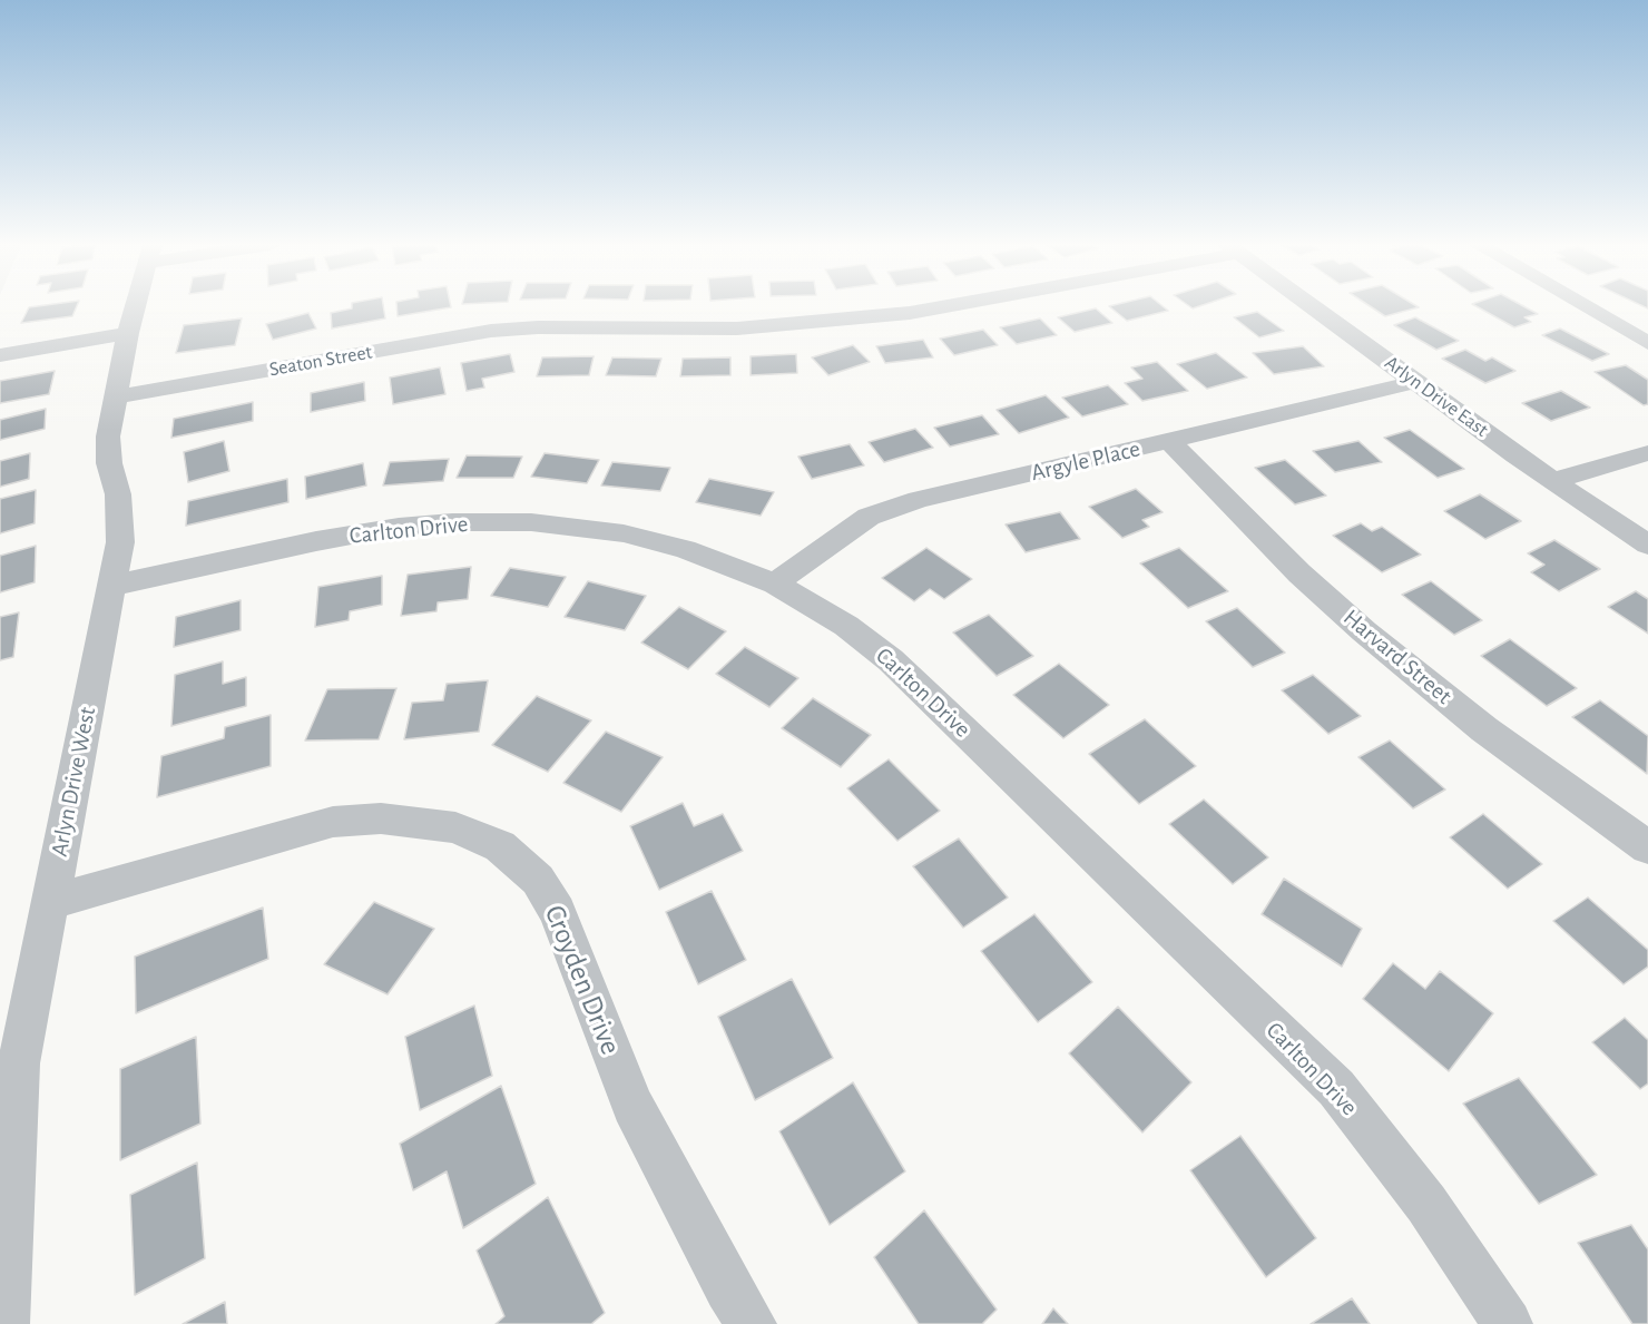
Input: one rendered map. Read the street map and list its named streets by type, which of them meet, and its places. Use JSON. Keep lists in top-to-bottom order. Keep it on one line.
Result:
{"streets":{"street":["Seaton Street","Arlyn Drive East","Argyle Place","Carlton Drive","Harvard Street","Arlyn Drive West","Croyden Drive"]},"crossings":[["Seaton Street","Arlyn Drive West"],["Arlyn Drive East","Argyle Place"],["Argyle Place","Carlton Drive"],["Argyle Place","Harvard Street"],["Carlton Drive","Arlyn Drive West"],["Arlyn Drive West","Croyden Drive"]]}
